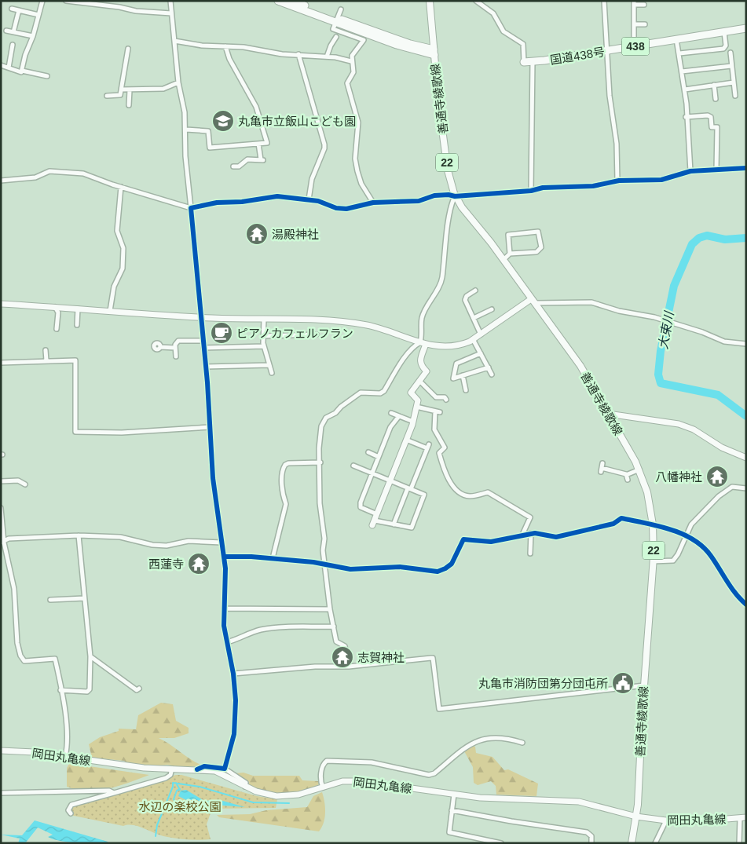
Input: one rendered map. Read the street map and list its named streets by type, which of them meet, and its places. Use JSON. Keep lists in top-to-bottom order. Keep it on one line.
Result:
{"streets":{"highway":["438","国道438号"],"main road":["善通寺綾歌線","22"],"street":["岡田丸亀線"]},"crossings":[["善通寺綾歌線","岡田丸亀線"]],"water":["大束川"],"parks":["水辺の楽校公園"],"places":{"school or university":["丸亀市立飯山こども園"],"temple":["湯殿神社","八幡神社","西蓮寺","志賀神社"],"cafe":["ピアノカフェルフラン"],"public building":["丸亀市消防団第分団屯所"]}}
